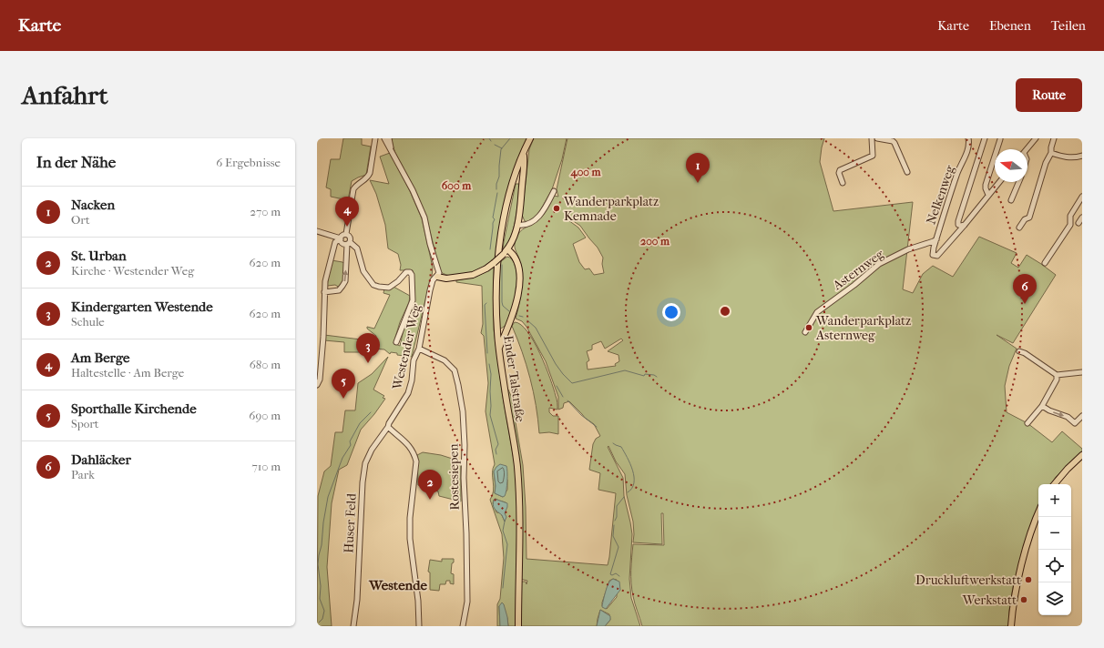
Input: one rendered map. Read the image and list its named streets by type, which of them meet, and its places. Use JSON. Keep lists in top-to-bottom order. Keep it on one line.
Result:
{"streets":{"main road":["Ender Talstraße"],"street":["Nelkenweg","Asternweg","Westender Weg","Rostesiepen","Huser Feld"]},"crossings":[["Nelkenweg","Asternweg"],["Westender Weg","Rostesiepen"],["Westender Weg","Huser Feld"]],"districts":["Westende"],"places":["Wanderparkplatz Kemnade","Wanderparkplatz Asternweg","Druckluftwerkstatt","Werkstatt"],"north":"left","page":{"header":"Karte","nav":["Karte","Ebenen","Teilen"],"buttons":"Route","title":"Anfahrt","heading":["In der Nähe","6 Ergebnisse"],"pins":["1","4","6","3","5","2"],"list":[{"mark":"1","name":"Nacken","note":"Ort","value":"270 m"},{"mark":"2","name":"St. Urban","note":"Kirche · Westender Weg","value":"620 m"},{"mark":"3","name":"Kindergarten Westende","note":"Schule","value":"620 m"},{"mark":"4","name":"Am Berge","note":"Haltestelle · Am Berge","value":"680 m"},{"mark":"5","name":"Sporthalle Kirchende","note":"Sport","value":"690 m"},{"mark":"6","name":"Dahläcker","note":"Park","value":"710 m"}],"map_buttons":["+","−"]},"rings":["400 m","600 m","200 m"]}
